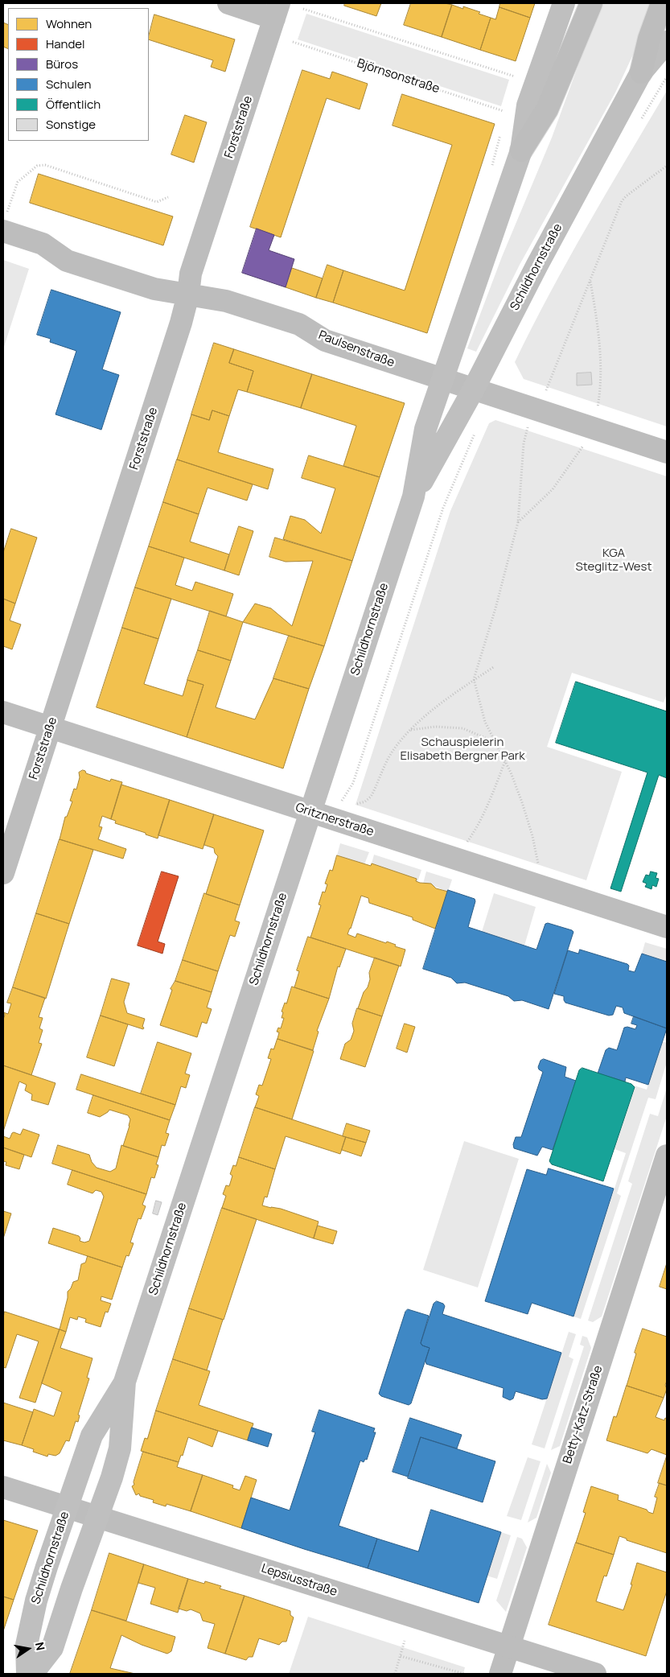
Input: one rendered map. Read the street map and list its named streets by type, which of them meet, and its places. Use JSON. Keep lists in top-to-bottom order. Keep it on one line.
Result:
{"streets":{"main road":["Forststraße","Schildhornstraße","Paulsenstraße","Gritznerstraße","Betty-Katz-Straße","Lepsiusstraße"],"path":["Björnsonstraße"]},"crossings":[["Forststraße","Paulsenstraße"],["Forststraße","Gritznerstraße"],["Schildhornstraße","Paulsenstraße"],["Schildhornstraße","Gritznerstraße"],["Schildhornstraße","Lepsiusstraße"],["Betty-Katz-Straße","Lepsiusstraße"]],"parks":["KGA Steglitz-West","Schauspielerin Elisabeth Bergner Park"],"legend":["Wohnen","Handel","Büros","Schulen","Öffentlich","Sonstige"],"north":"right"}
